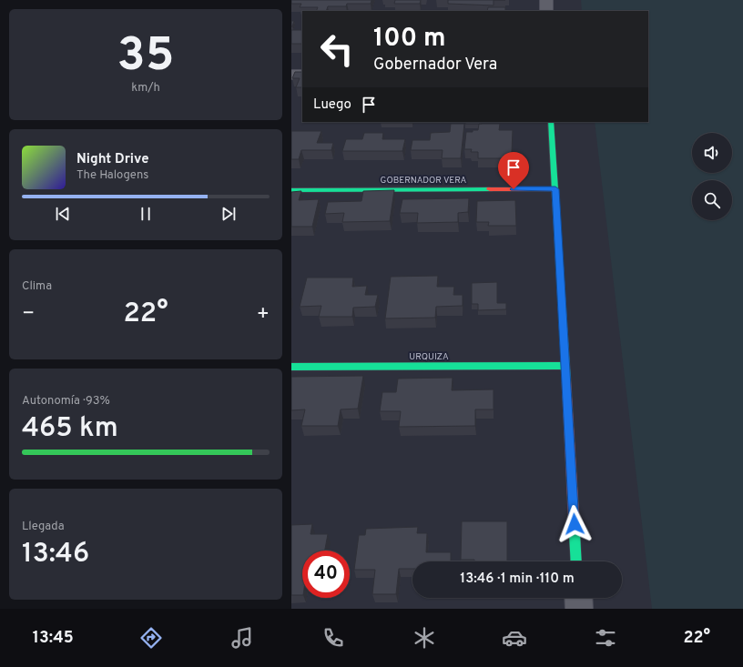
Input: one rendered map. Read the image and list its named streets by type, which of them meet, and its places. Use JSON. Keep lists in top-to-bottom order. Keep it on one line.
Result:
{"streets":{"street":["GOBERNADOR VERA","URQUIZA"]},"page":{"tile":[["35","km/h"],"Clima",["Autonomía · 93%","465 km"],["Llegada","13:46"]],"turn":["100 m","Gobernador Vera"],"then":"Luego","song":["Night Drive","The Halogens"],"heat":["−","22°","+"],"limit":"40","trip":"13:46 · 1 min · 110 m","tabs":["13:45","22°"]}}
